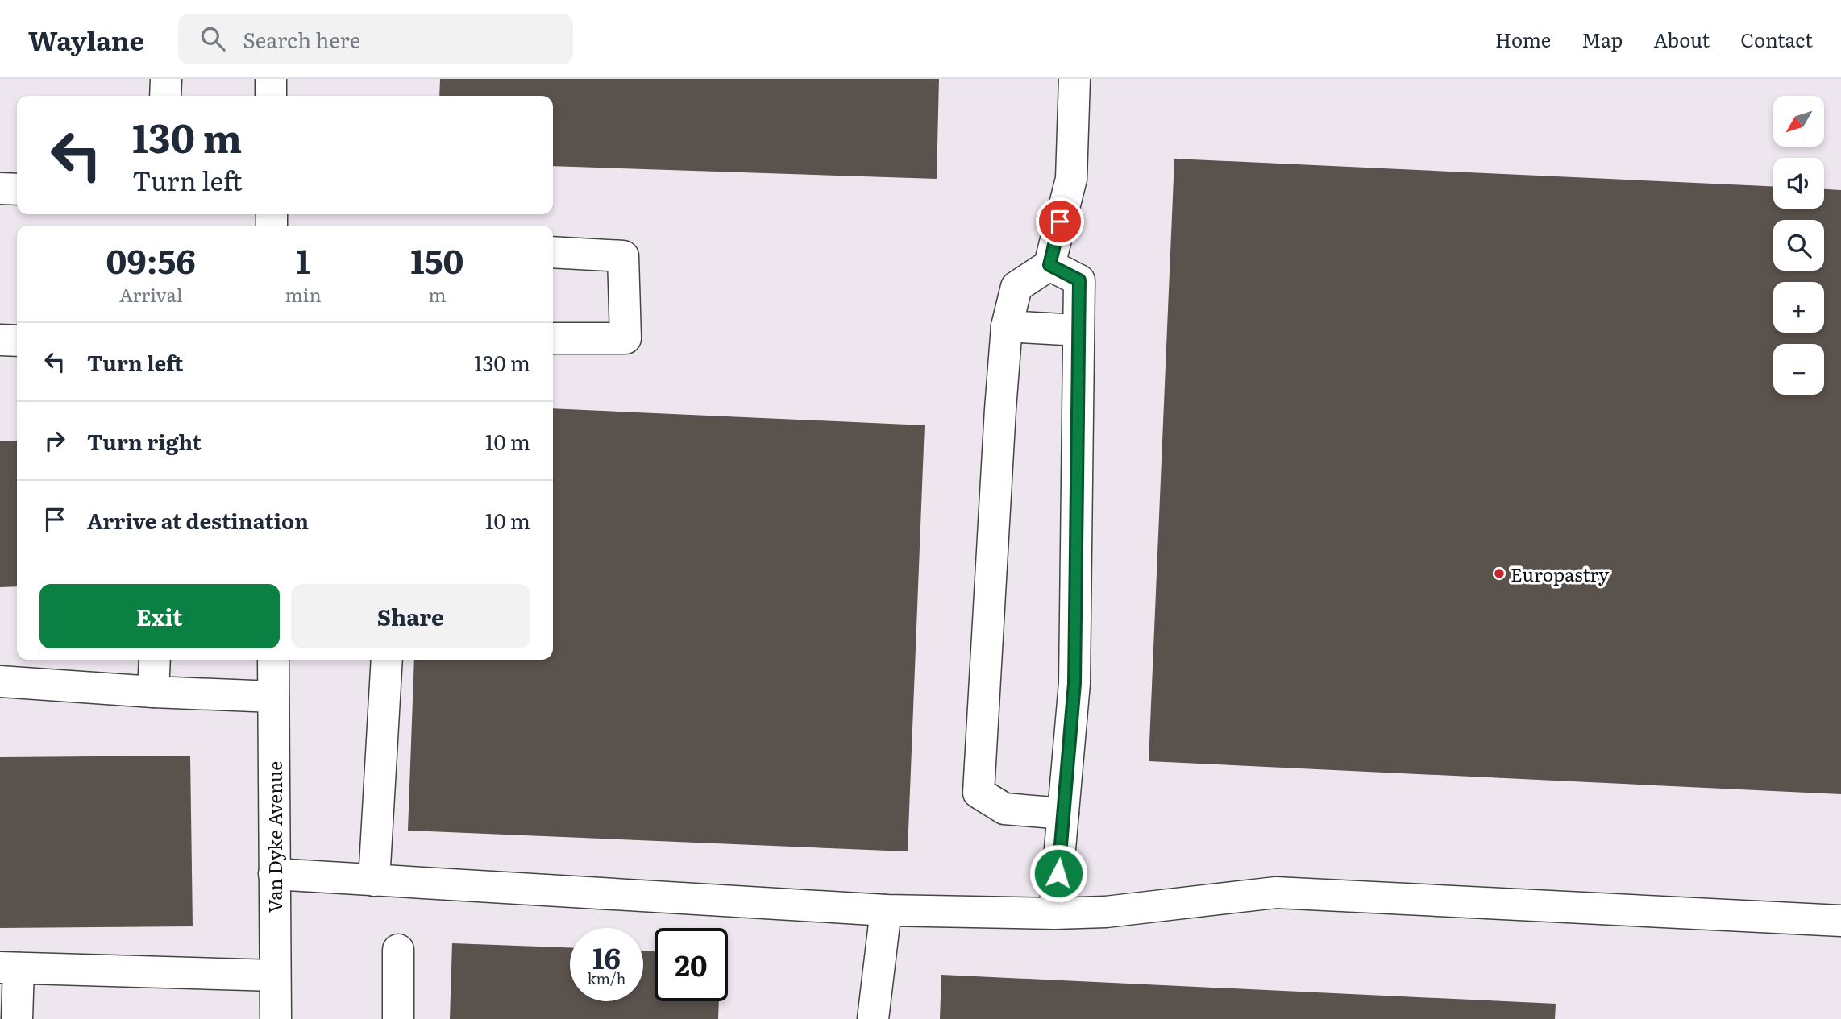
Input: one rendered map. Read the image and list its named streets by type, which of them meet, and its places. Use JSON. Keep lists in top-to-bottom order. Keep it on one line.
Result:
{"streets":{"street":["Van Dyke Avenue"]},"places":["Europastry"],"north":"bottom left","page":{"header":"Waylane","search":"Search here","nav":["Home","Map","About","Contact"],"map_buttons":["+","−"],"turn":["130 m","Turn left"],"eta":["09:56","Arrival","1","min","150","m"],"list":[{"name":"Turn left","value":"130 m"},{"name":"Turn right","value":"10 m"},{"name":"Arrive at destination","value":"10 m"}],"buttons":["Exit","Share"],"speed":"16 km/h","limit":"20"}}
